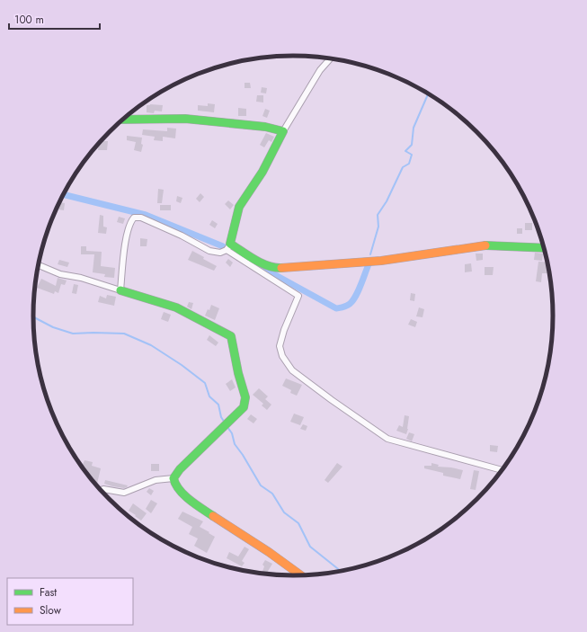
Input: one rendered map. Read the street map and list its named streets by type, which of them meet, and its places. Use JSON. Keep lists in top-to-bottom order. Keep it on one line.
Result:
{"legend":["Fast","Slow"],"scale_bar":"100 m"}
